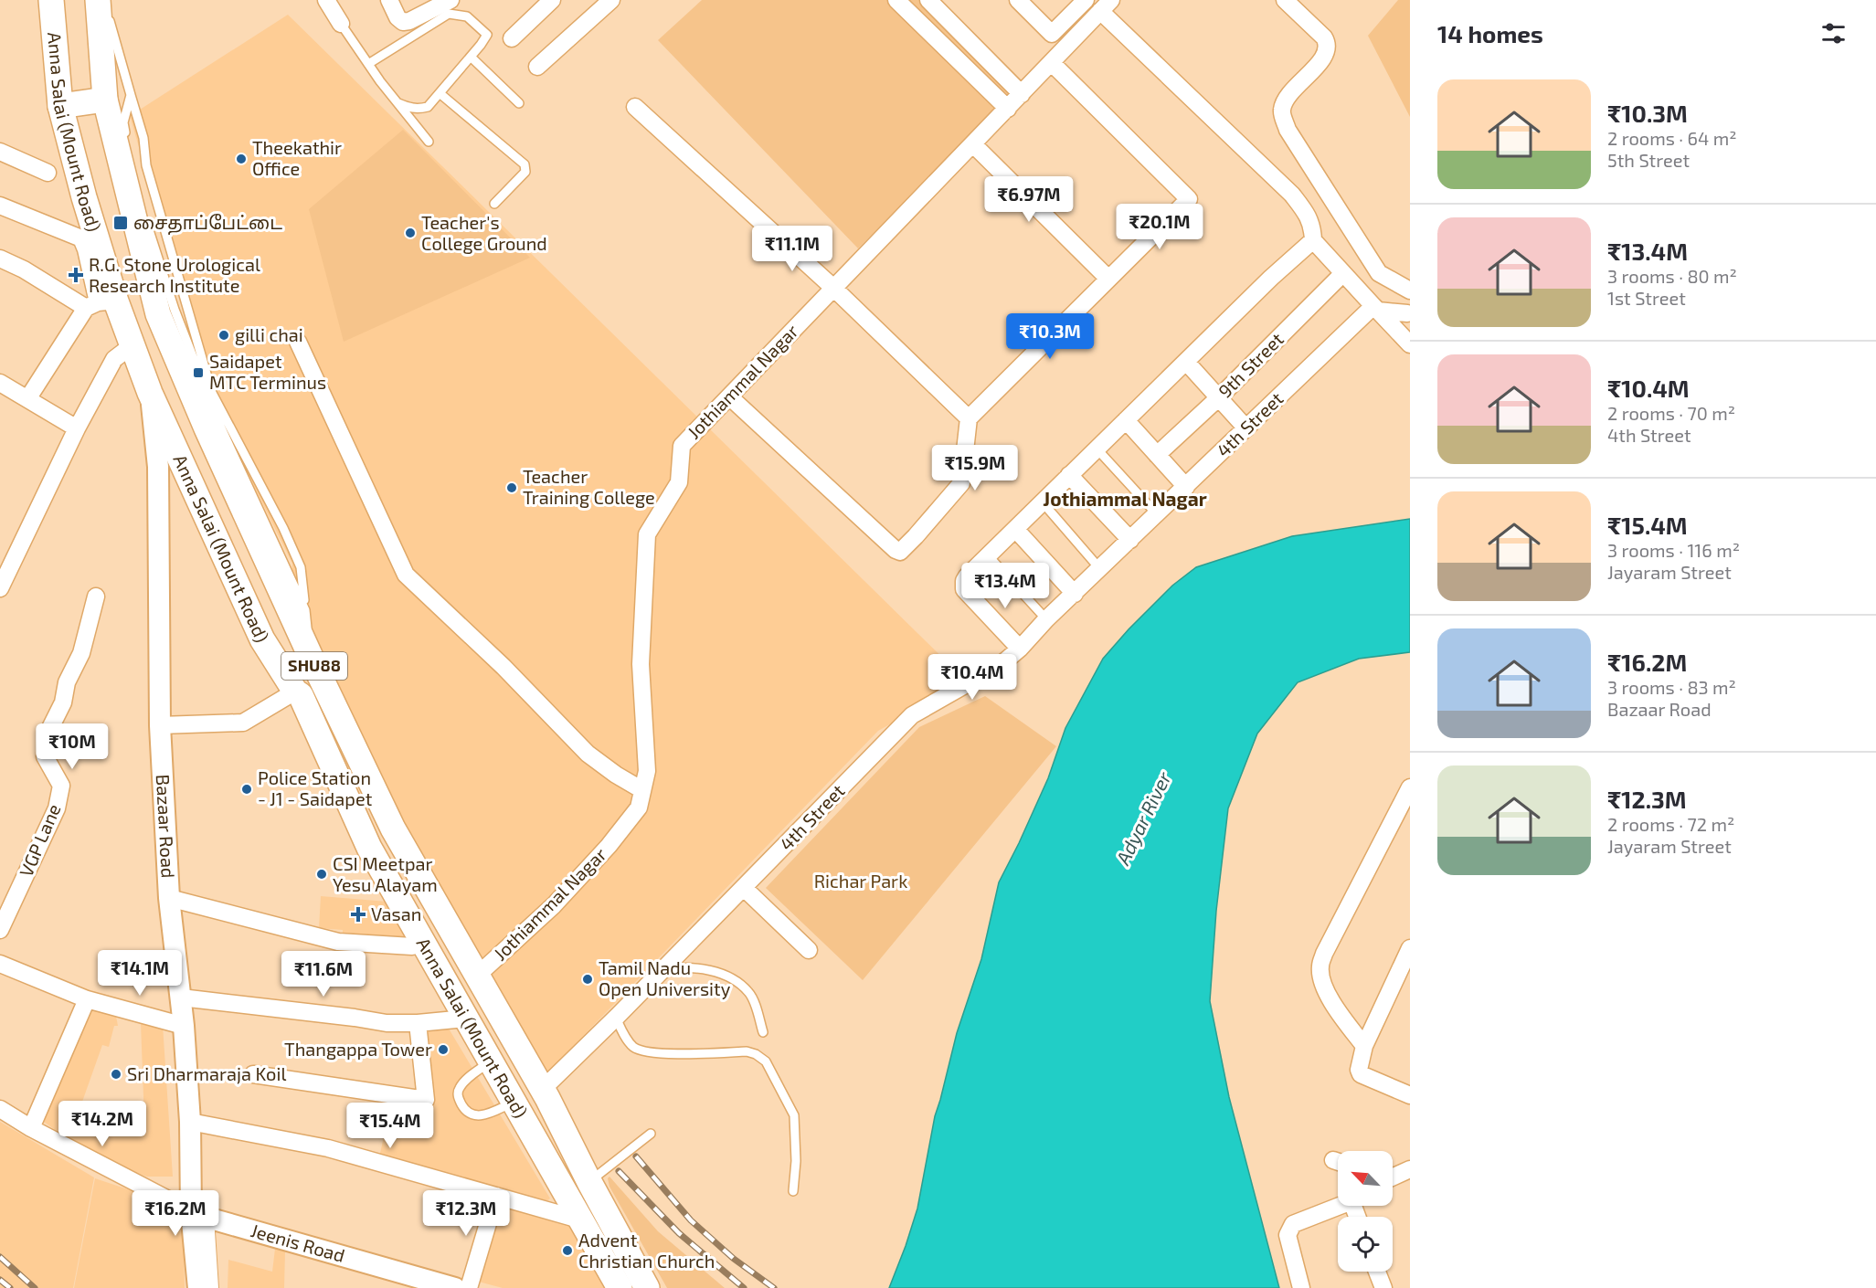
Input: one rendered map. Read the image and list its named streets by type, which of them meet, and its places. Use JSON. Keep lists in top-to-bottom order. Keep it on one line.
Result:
{"streets":{"main road":["Anna Salai (Mount Road)","SHU88"],"street":["9th Street","Jothiammal Nagar","4th Street","Bazaar Road","VGP Lane","Jeenis Road"]},"crossings":[["Anna Salai (Mount Road)","Jothiammal Nagar"],["Anna Salai (Mount Road)","4th Street"],["Anna Salai (Mount Road)","Bazaar Road"],["Bazaar Road","Jeenis Road"]],"districts":["Jothiammal Nagar"],"water":["Adyar River"],"parks":["Richar Park"],"places":{"other":["Theekathir Office","Teacher's College Ground","gilli chai","Teacher Training College","Police Station - J1 - Saidapet","CSI Meetpar Yesu Alayam","Tamil Nadu Open University","Thangappa Tower","Sri Dharmaraja Koil","Advent Christian Church"],"transit":["சைதாப்பேட்டை","Saidapet MTC Terminus"],"health":["R.G. Stone Urological Research Institute","Vasan"]},"north":"top left","page":{"heading":"14 homes","list":[{"name":"₹10.3M","note":"2 rooms · 64 m² · 5th Street"},{"name":"₹13.4M","note":"3 rooms · 80 m² · 1st Street"},{"name":"₹10.4M","note":"2 rooms · 70 m² · 4th Street"},{"name":"₹15.4M","note":"3 rooms · 116 m² · Jayaram Street"},{"name":"₹16.2M","note":"3 rooms · 83 m² · Bazaar Road"},{"name":"₹12.3M","note":"2 rooms · 72 m² · Jayaram Street"}],"price":["₹6.97M","₹20.1M","₹11.1M","₹10.3M","₹15.9M","₹13.4M","₹10.4M","₹10M","₹14.1M","₹11.6M","₹14.2M","₹15.4M","₹16.2M","₹12.3M"]}}
